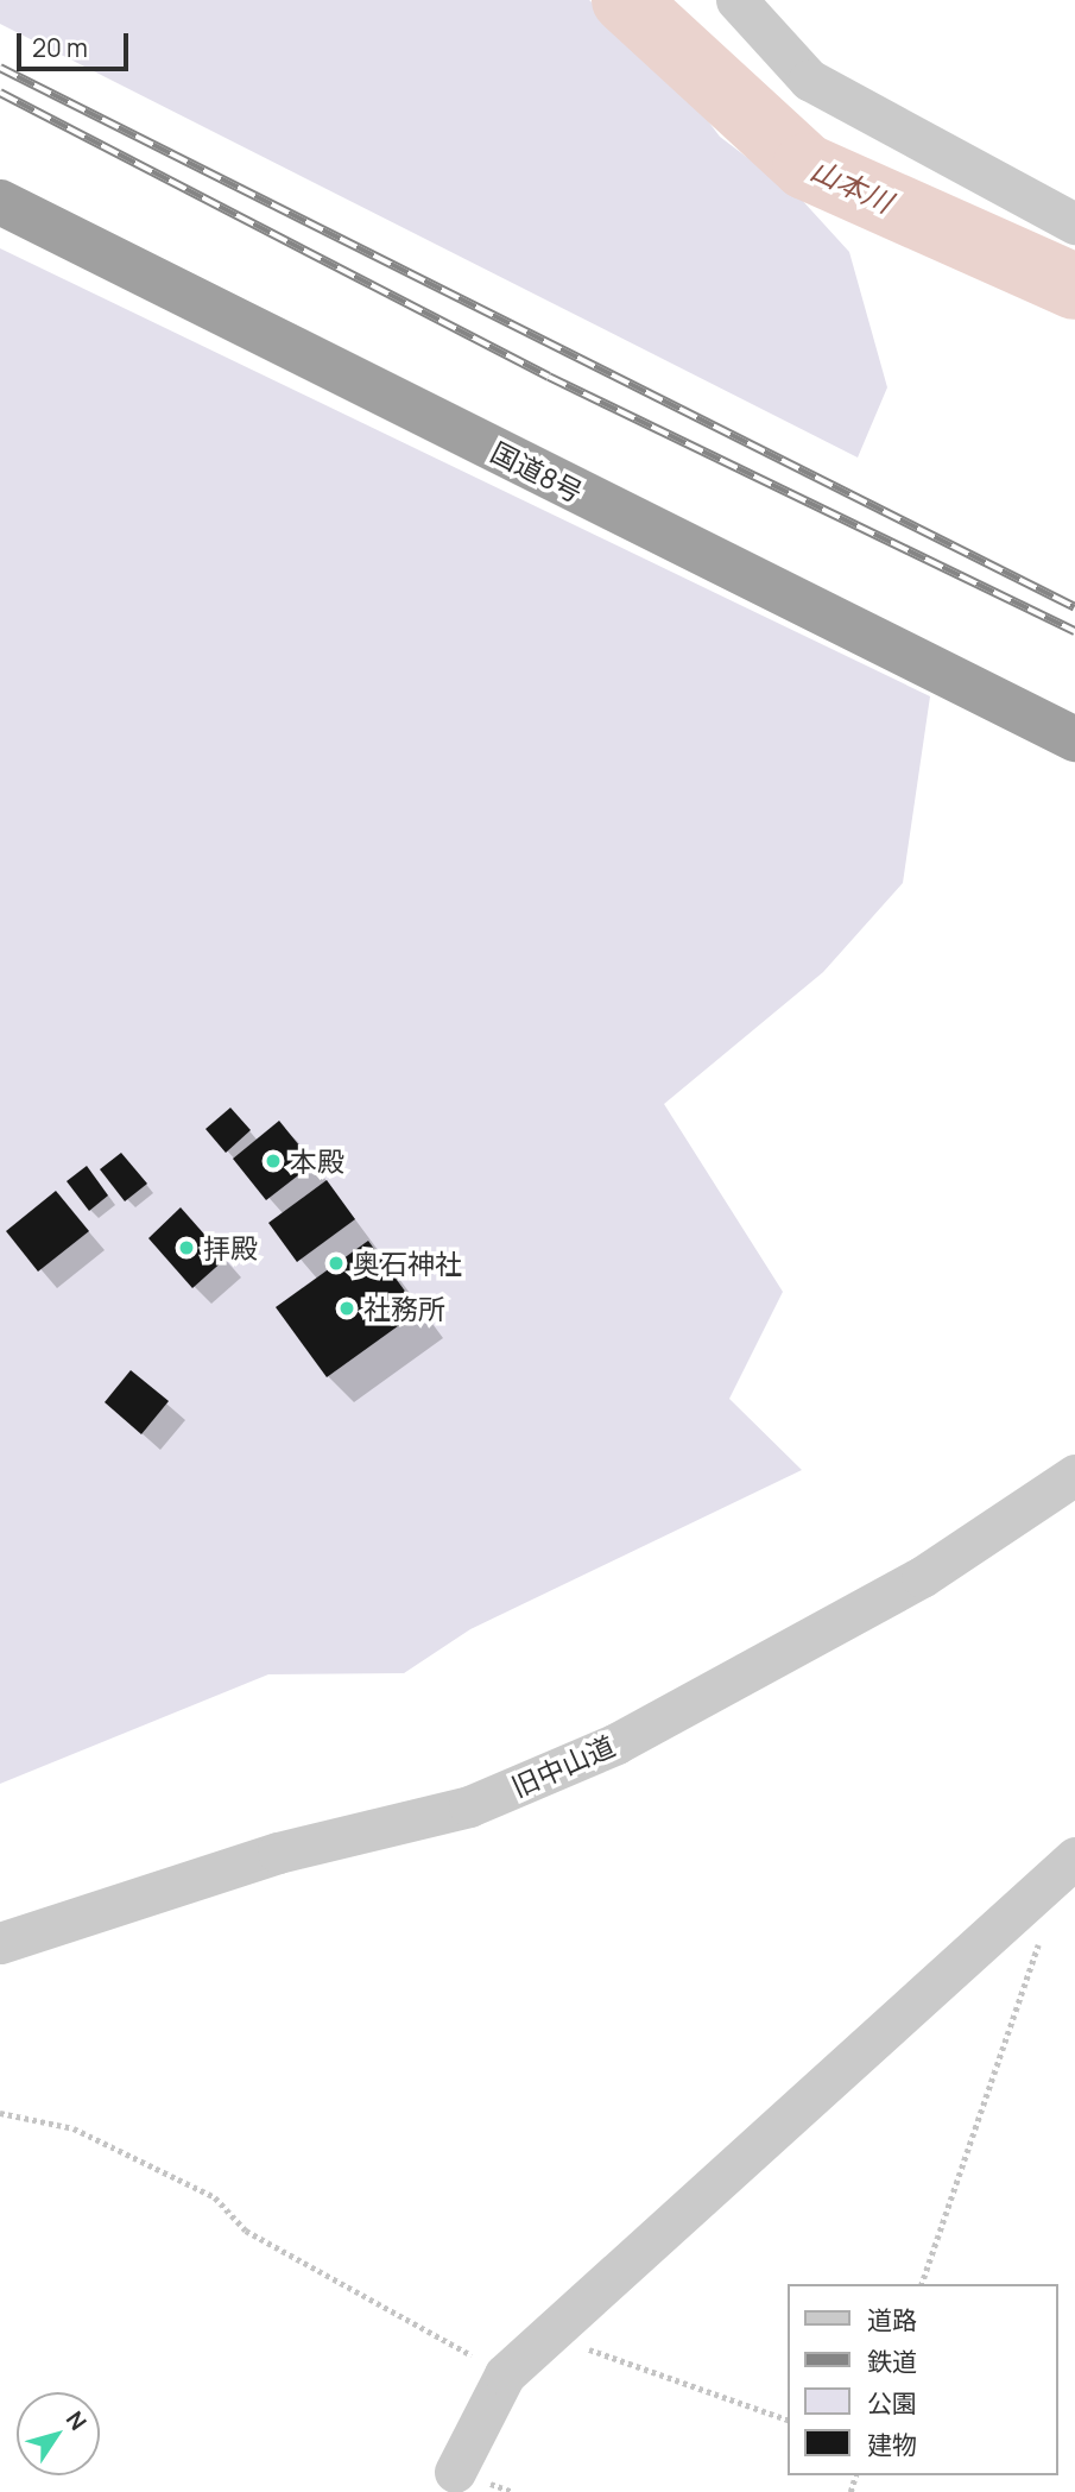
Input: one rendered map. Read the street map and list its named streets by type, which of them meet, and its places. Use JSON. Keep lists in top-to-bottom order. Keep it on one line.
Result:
{"streets":{"highway":["国道8号"],"street":["旧中山道"]},"water":["山本川"],"places":["本殿","拝殿","奥石神社","社務所"],"legend":["道路","鉄道","公園","建物"],"scale_bar":"20 m","north":"top right"}
